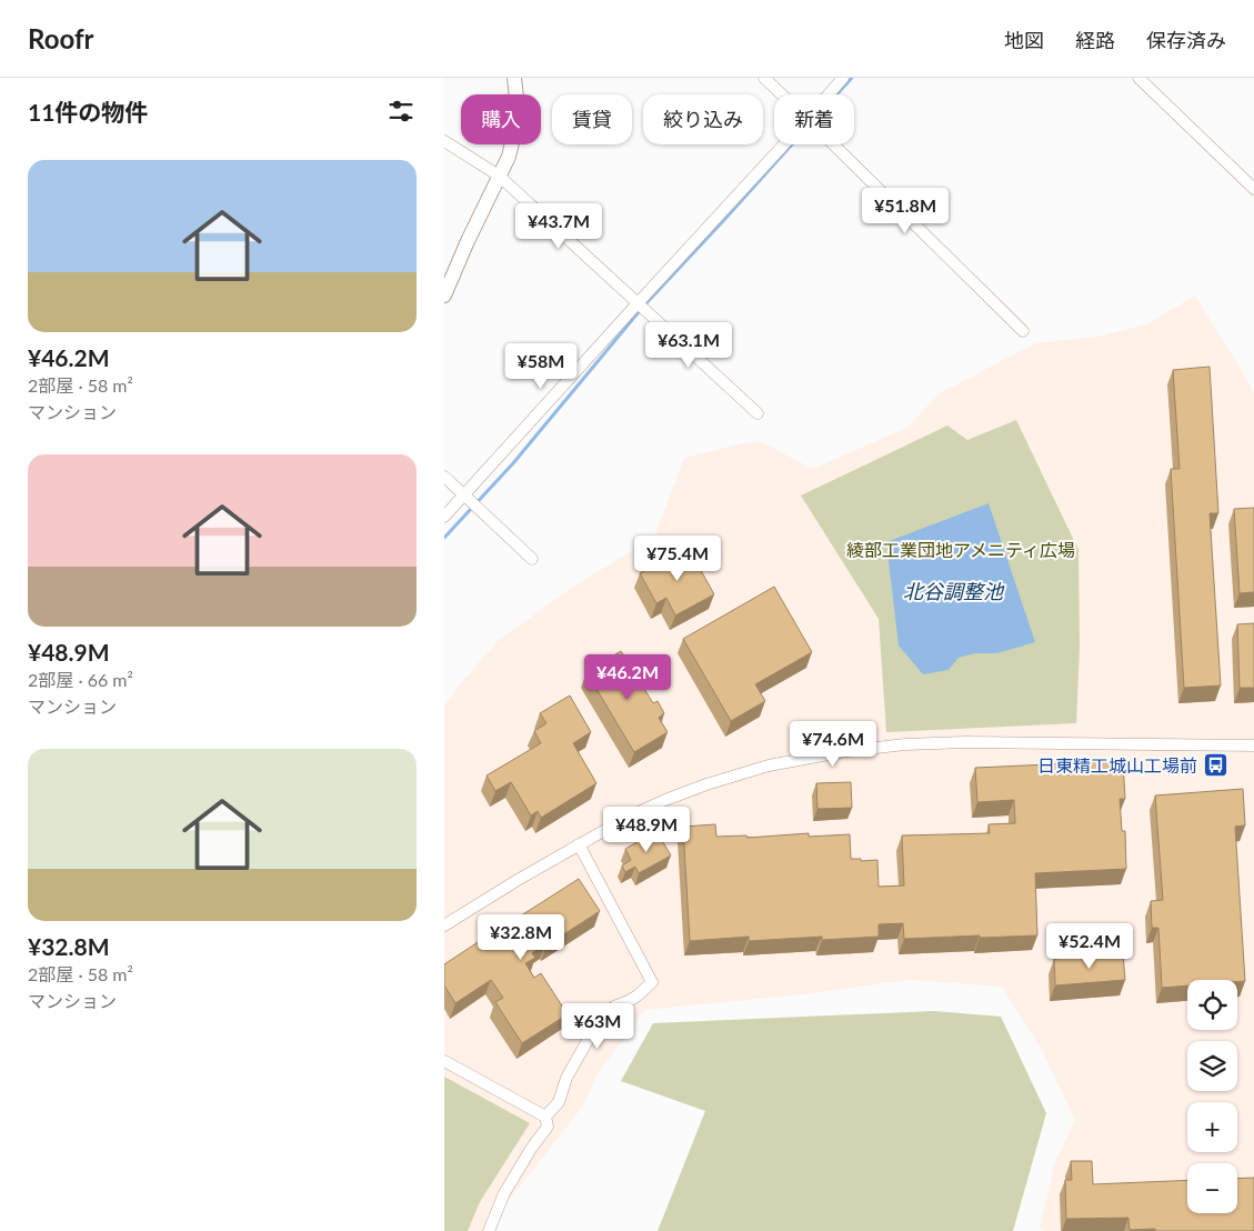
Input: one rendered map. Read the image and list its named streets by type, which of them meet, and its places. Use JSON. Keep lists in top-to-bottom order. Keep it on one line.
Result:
{"water":["北谷調整池"],"parks":["綾部工業団地アメニティ広場"],"places":{"bus stop":["日東精工城山工場前"]},"page":{"header":"Roofr","nav":["地図","経路","保存済み"],"heading":"11件の物件","chip":["購入","賃貸","絞り込み","新着"],"list":[{"name":"¥46.2M","note":"2部屋 · 58 m² · マンション"},{"name":"¥48.9M","note":"2部屋 · 66 m² · マンション"},{"name":"¥32.8M","note":"2部屋 · 58 m² · マンション"}],"price":["¥51.8M","¥43.7M","¥63.1M","¥58M","¥75.4M","¥46.2M","¥74.6M","¥48.9M","¥32.8M","¥52.4M","¥63M"],"map_buttons":["+","−"]}}
